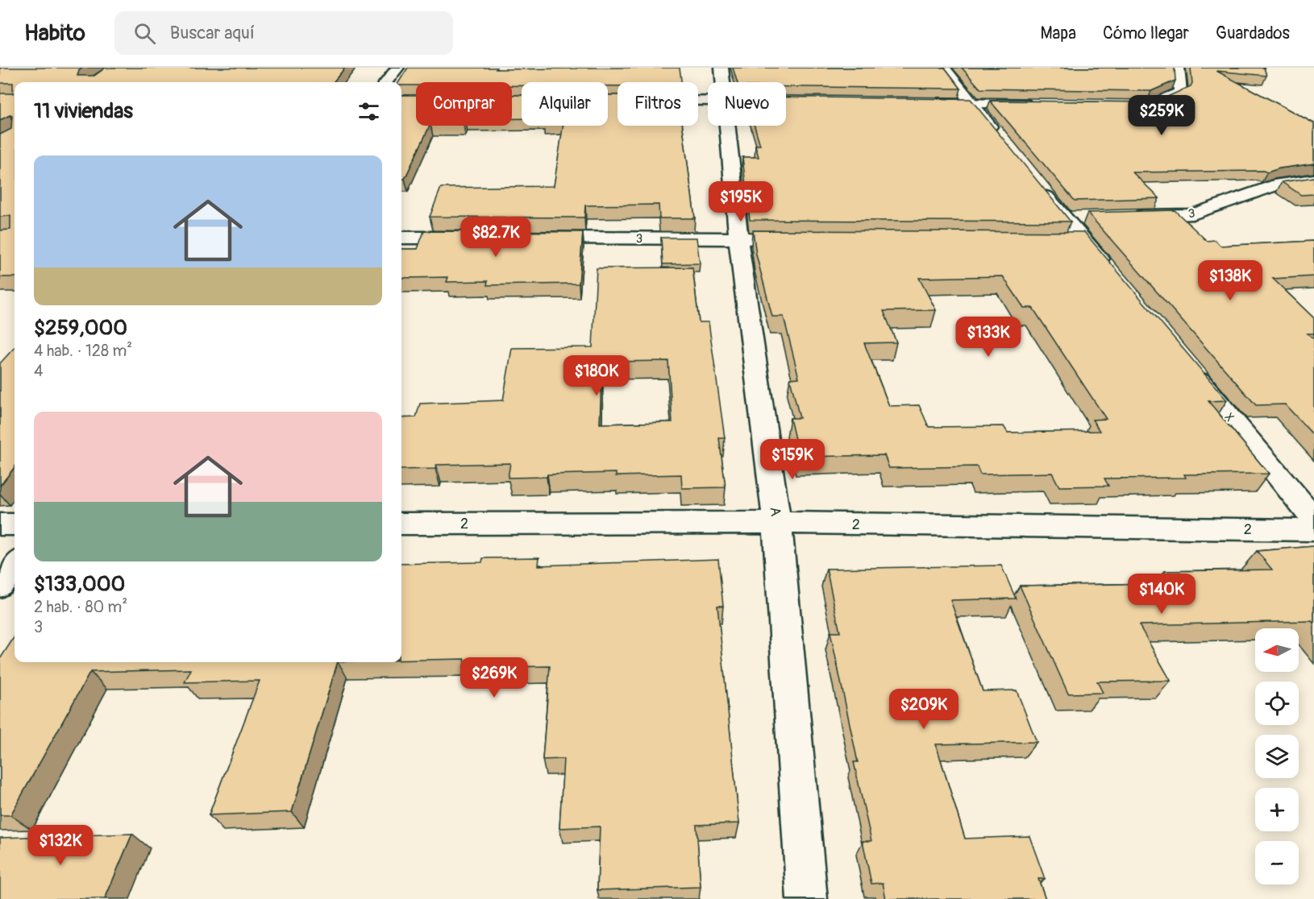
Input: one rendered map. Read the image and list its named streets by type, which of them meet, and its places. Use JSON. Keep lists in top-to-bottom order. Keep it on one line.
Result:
{"streets":{"street":["3","X","A","2"]},"crossings":[["3","A"],["A","2"]],"north":"left","page":{"header":"Habito","search":"Buscar aquí","nav":["Mapa","Cómo llegar","Guardados"],"chip":["Comprar","Alquilar","Filtros","Nuevo"],"heading":"11 viviendas","price":["$259K","$195K","$82.7K","$138K","$133K","$180K","$159K","$140K","$269K","$209K","$132K"],"list":[{"name":"$259,000","note":"4 hab. · 128 m² · 4"},{"name":"$133,000","note":"2 hab. · 80 m² · 3"}],"map_buttons":["+","−"]}}
